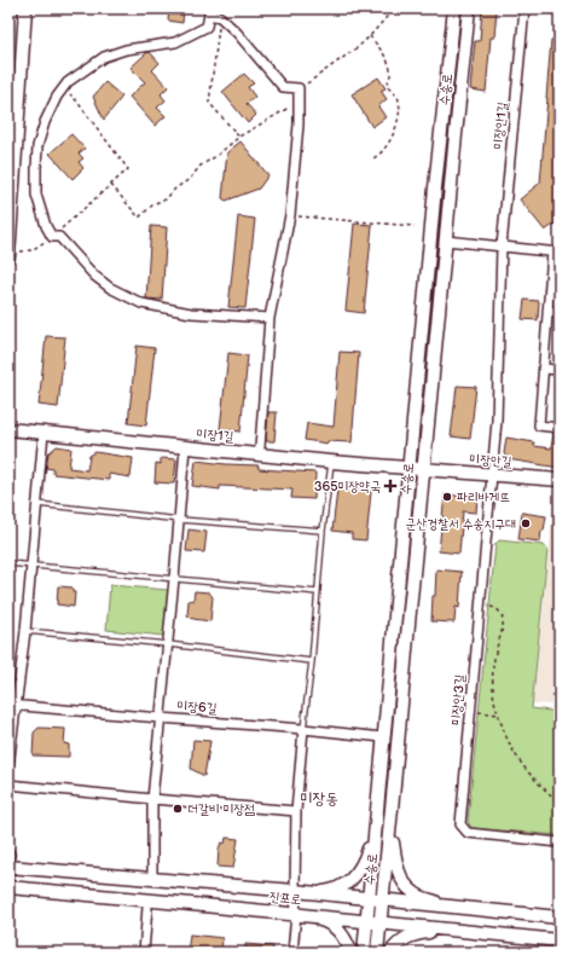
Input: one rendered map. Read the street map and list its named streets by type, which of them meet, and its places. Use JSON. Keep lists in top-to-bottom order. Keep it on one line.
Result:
{"streets":{"street":["수송로","미장안1길","미장1길","미장안길","미장안3길","미장6길","진포로"]},"crossings":[["수송로","미장1길"],["수송로","미장안길"],["수송로","미장6길"],["수송로","진포로"],["미장안1길","미장안길"],["미장안1길","미장안3길"],["미장1길","미장안길"],["미장안길","미장안3길"]],"districts":["미장동"],"places":{"health":["365미장약국"],"other":["파리바게뜨","군산경찰서 수송지구대","더갈비 미장점"]}}
